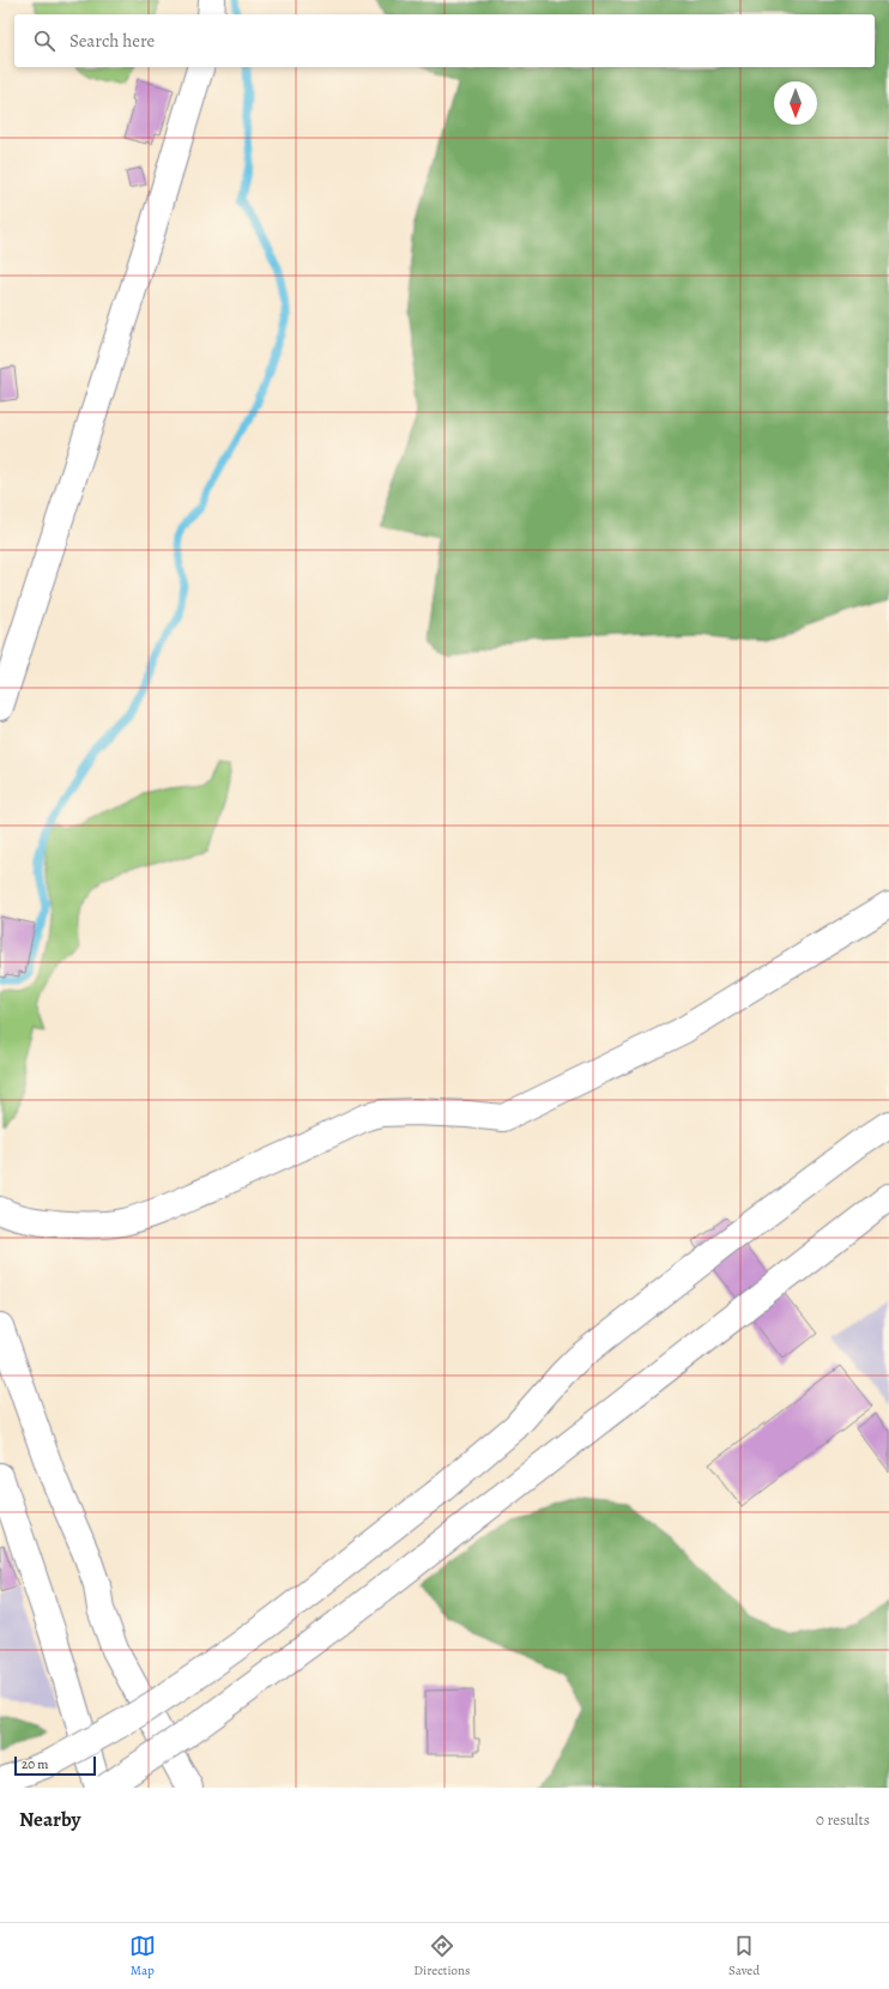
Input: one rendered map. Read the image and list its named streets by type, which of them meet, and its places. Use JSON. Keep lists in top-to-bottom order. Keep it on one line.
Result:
{"scale_bar":"20 m","north":"bottom","page":{"search":"Search here","scale":"20 m","heading":["Nearby","0 results"],"nav":["Map","Directions","Saved"]}}
